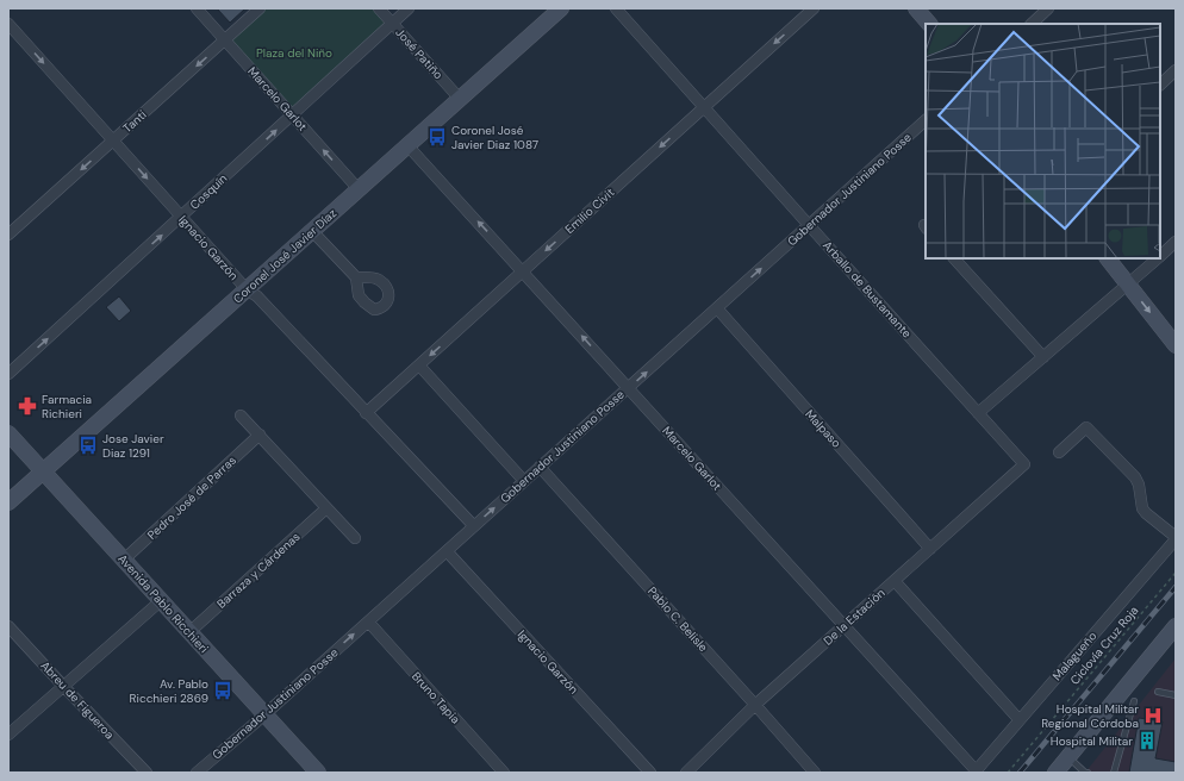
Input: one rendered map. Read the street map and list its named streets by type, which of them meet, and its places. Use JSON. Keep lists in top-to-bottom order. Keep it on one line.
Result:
{"streets":{"main road":["Coronel José Javier Díaz","Avenida Pablo Ricchieri"],"street":["José Patiño","Marcelo Garlot","Tanti","Gobernador Justiniano Posse","Cosquín","Emilio Civit","Ignacio Garzón","Arballo de Bustamante","Malpaso","Pedro José de Parras","Barraza y Cárdenas","De la Estación","Pablo C. Belisle","Malagueño","Bruno Tapia","Abreu de Figueroa"],"path":["Ciclovía Cruz Roja"]},"crossings":[["José Patiño","Cosquín"],["José Patiño","Coronel José Javier Díaz"],["Marcelo Garlot","Tanti"],["Marcelo Garlot","Gobernador Justiniano Posse"],["Marcelo Garlot","Cosquín"],["Marcelo Garlot","Emilio Civit"],["Marcelo Garlot","Coronel José Javier Díaz"],["Marcelo Garlot","De la Estación"],["Marcelo Garlot","Malagueño"],["Tanti","Ignacio Garzón"],["Gobernador Justiniano Posse","Ignacio Garzón"],["Gobernador Justiniano Posse","Arballo de Bustamante"],["Gobernador Justiniano Posse","Malpaso"],["Gobernador Justiniano Posse","Avenida Pablo Ricchieri"],["Gobernador Justiniano Posse","Pablo C. Belisle"],["Gobernador Justiniano Posse","Bruno Tapia"],["Cosquín","Ignacio Garzón"],["Emilio Civit","Ignacio Garzón"],["Emilio Civit","Arballo de Bustamante"],["Ignacio Garzón","Coronel José Javier Díaz"],["Coronel José Javier Díaz","Avenida Pablo Ricchieri"],["Arballo de Bustamante","De la Estación"],["Malpaso","De la Estación"],["Pedro José de Parras","Avenida Pablo Ricchieri"],["Barraza y Cárdenas","Avenida Pablo Ricchieri"],["De la Estación","Pablo C. Belisle"]],"one_way":["Marcelo Garlot","Tanti","Gobernador Justiniano Posse","Cosquín","Emilio Civit"],"parks":["Plaza del Niño"],"places":{"bus stop":["Coronel José Javier Diaz 1087","Jose Javier Diaz 1291","Av. Pablo Ricchieri 2869"],"pharmacy":["Farmacia Richieri"],"hospital":["Hospital Militar Regional Córdoba"],"building":["Hospital Militar"]}}
